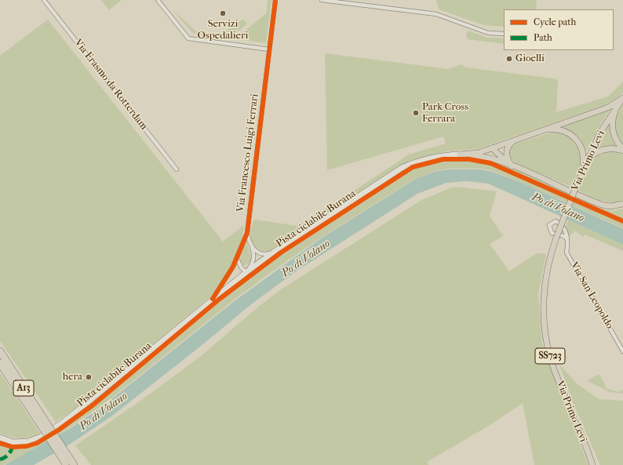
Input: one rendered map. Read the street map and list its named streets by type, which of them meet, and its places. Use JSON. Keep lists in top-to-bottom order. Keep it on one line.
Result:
{"streets":{"highway":["A13"],"main road":["Via Primo Levi","SS723"],"street":["Via Erasmo da Rotterdam","Via Francesco Luigi Ferrari","Via San Leopoldo"],"cycle path":["Pista ciclabile Burana"]},"water":["Po di Volano"],"places":["Servizi Ospedalieri","Gioelli","Park Cross Ferrara","hera"],"legend":["Cycle path","Path"]}
